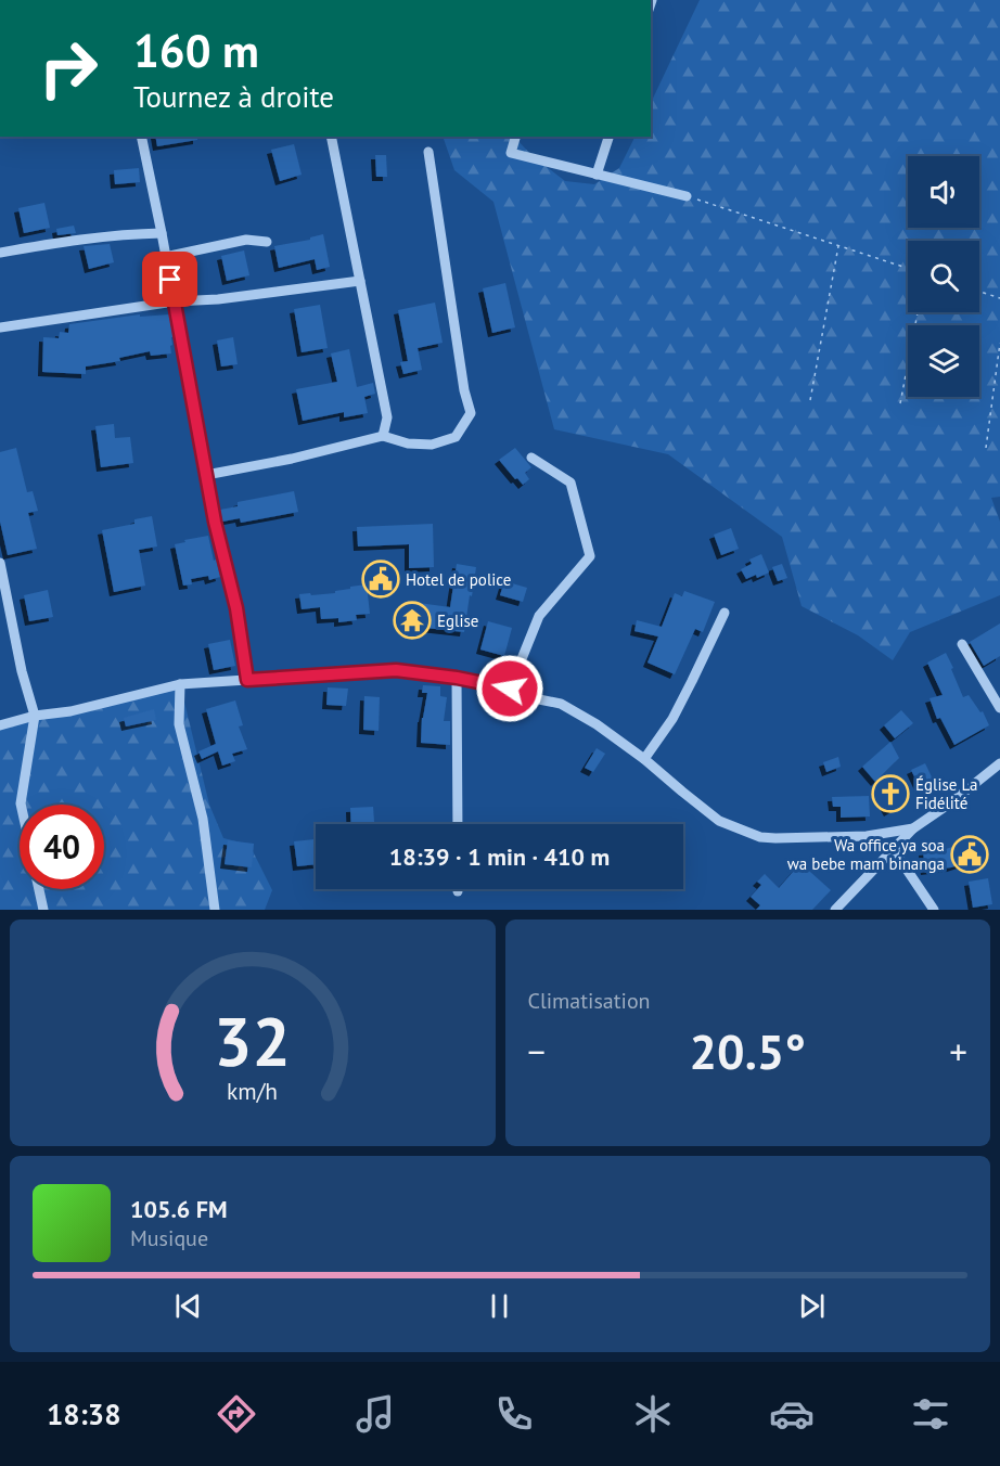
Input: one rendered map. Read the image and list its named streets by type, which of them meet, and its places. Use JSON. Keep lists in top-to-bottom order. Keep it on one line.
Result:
{"places":{"public building":["Hotel de police","Wa office ya soa wa bebe mam binanga"],"temple":["Eglise"],"church":["Église La Fidélité"]},"page":{"turn":["160 m","Tournez à droite"],"limit":"40","trip":"18:39 · 1 min · 410 m","tile":"Climatisation","heat":["−","20.5°","+"],"song":["105.6 FM","Musique"],"tabs":"18:38","gauge":["32","km/h"]}}
